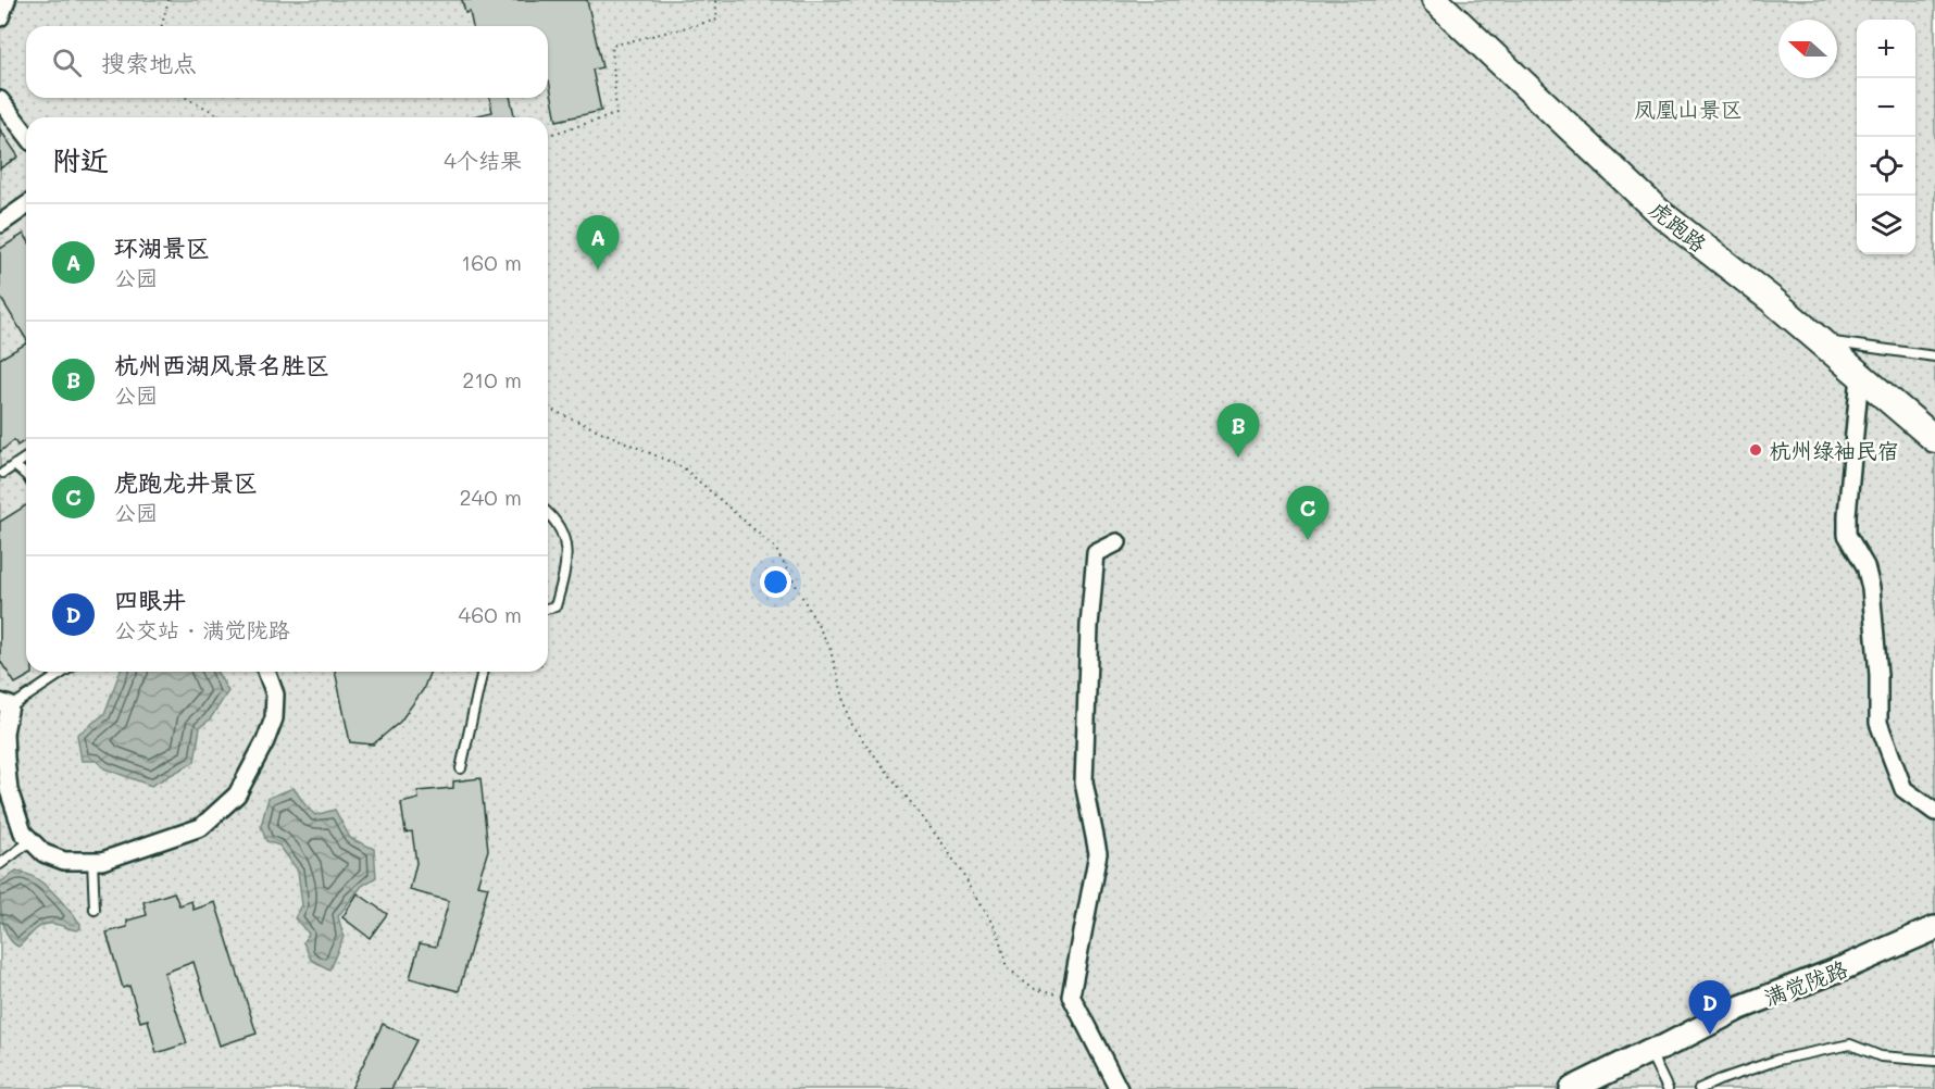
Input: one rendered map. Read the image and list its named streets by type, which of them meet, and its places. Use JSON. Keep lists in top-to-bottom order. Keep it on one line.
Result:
{"streets":{"main road":["虎跑路","满觉陇路"]},"parks":["凤凰山景区"],"places":["杭州绿袖民宿"],"north":"left","page":{"map_buttons":["+","−"],"search":"搜索地点","heading":["附近","4个结果"],"list":[{"mark":"A","name":"环湖景区","note":"公园","value":"160 m"},{"mark":"B","name":"杭州西湖风景名胜区","note":"公园","value":"210 m"},{"mark":"C","name":"虎跑龙井景区","note":"公园","value":"240 m"},{"mark":"D","name":"四眼井","note":"公交站 · 满觉陇路","value":"460 m"}],"pins":["A","B","C","D"]}}
